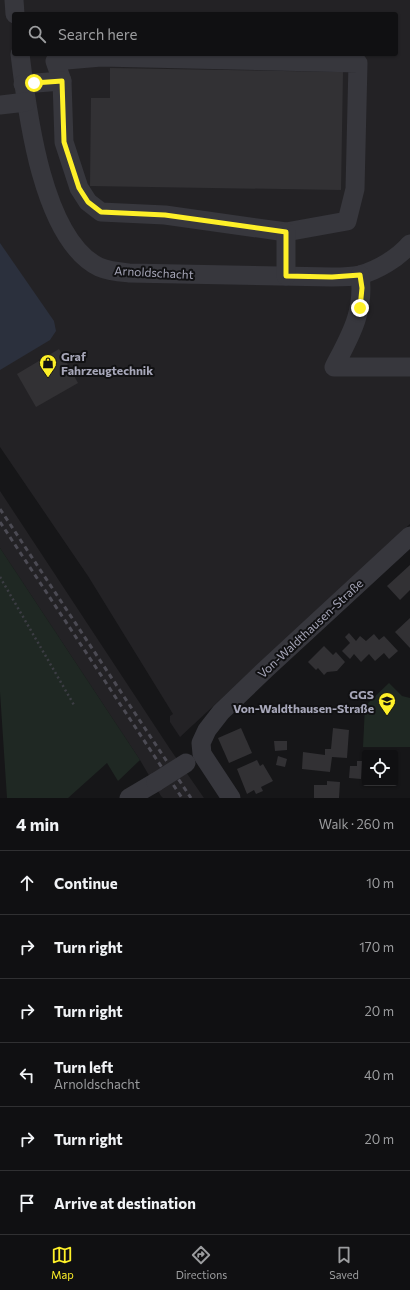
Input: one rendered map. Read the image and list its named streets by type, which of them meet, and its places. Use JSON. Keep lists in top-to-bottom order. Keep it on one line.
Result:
{"streets":{"street":["Arnoldschacht","Von-Waldthausen-Straße"]},"places":{"shop":["Graf Fahrzeugtechnik"],"school or university":["GGS Von-Waldthausen-Straße"]},"page":{"search":"Search here","heading":["4 min","Walk · 260 m"],"list":[["Continue","10 m"],["Turn right","170 m"],["Turn right","20 m"],["Turn left","Arnoldschacht","40 m"],["Turn right","20 m"],"Arrive at destination"],"nav":["Map","Directions","Saved"]}}
